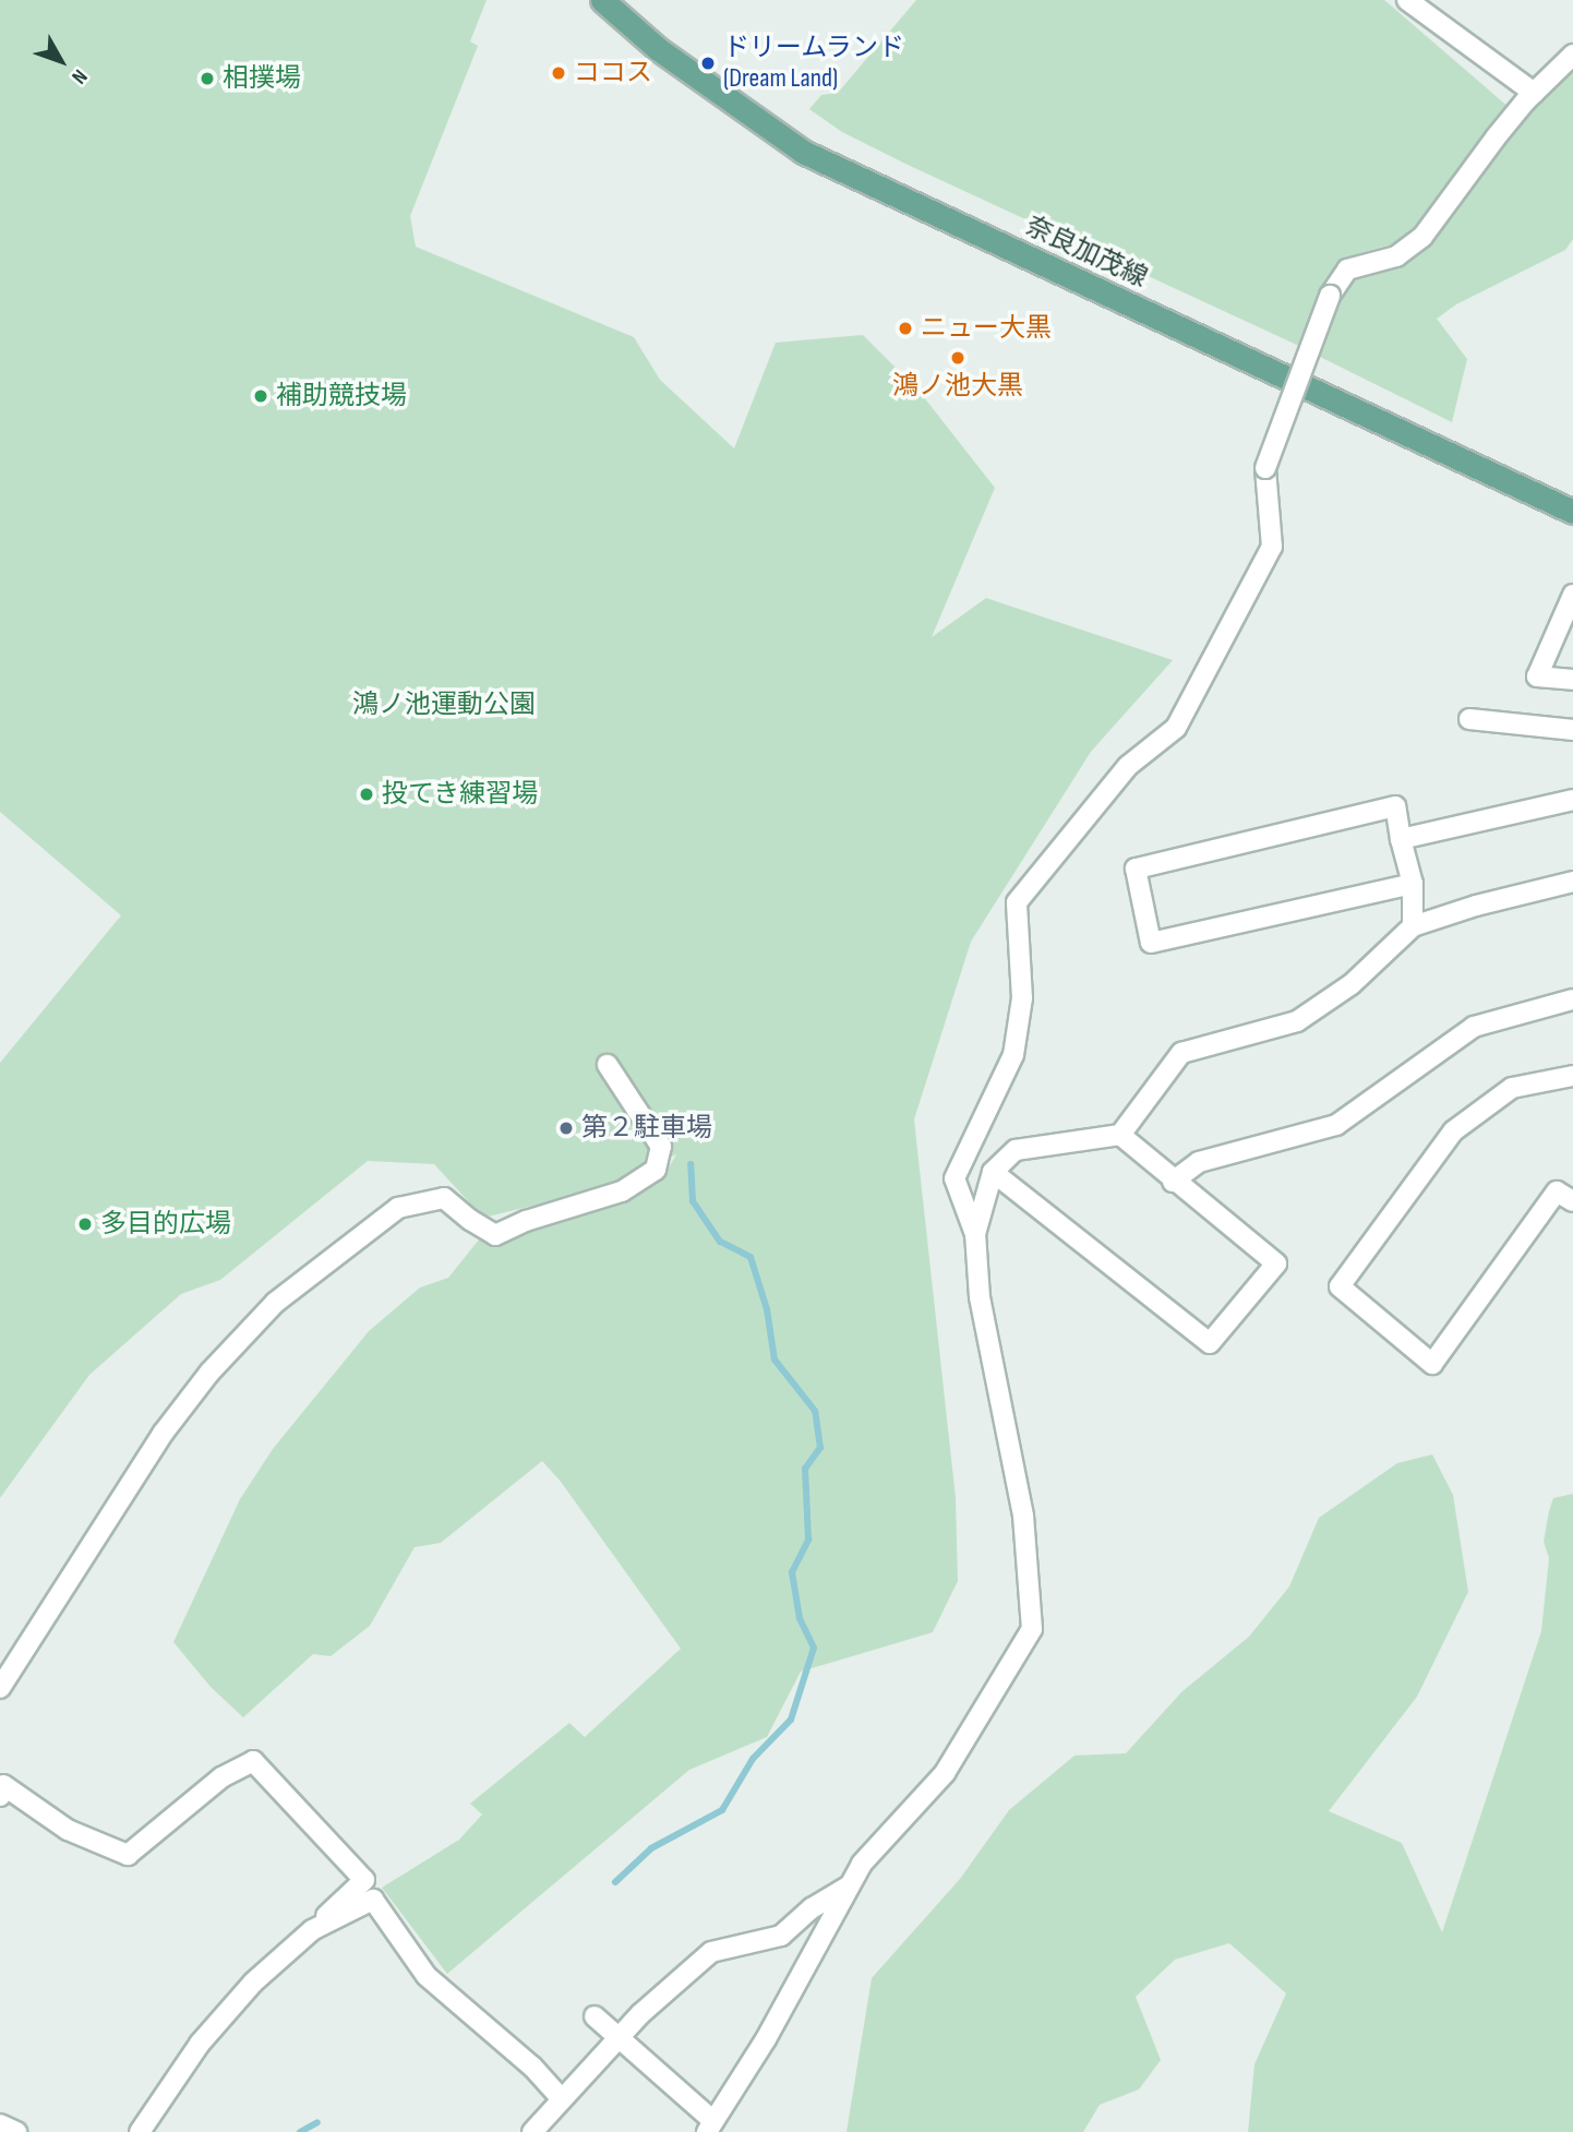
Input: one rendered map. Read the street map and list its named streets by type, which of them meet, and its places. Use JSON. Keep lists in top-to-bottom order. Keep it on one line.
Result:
{"streets":{"main road":["奈良加茂線"]},"parks":["鴻ノ池運動公園"],"places":["ドリームランド (Dream Land)","ココス","相撲場","ニュー大黒","鴻ノ池大黒","補助競技場","投てき練習場","第２駐車場","多目的広場"],"north":"bottom right"}
